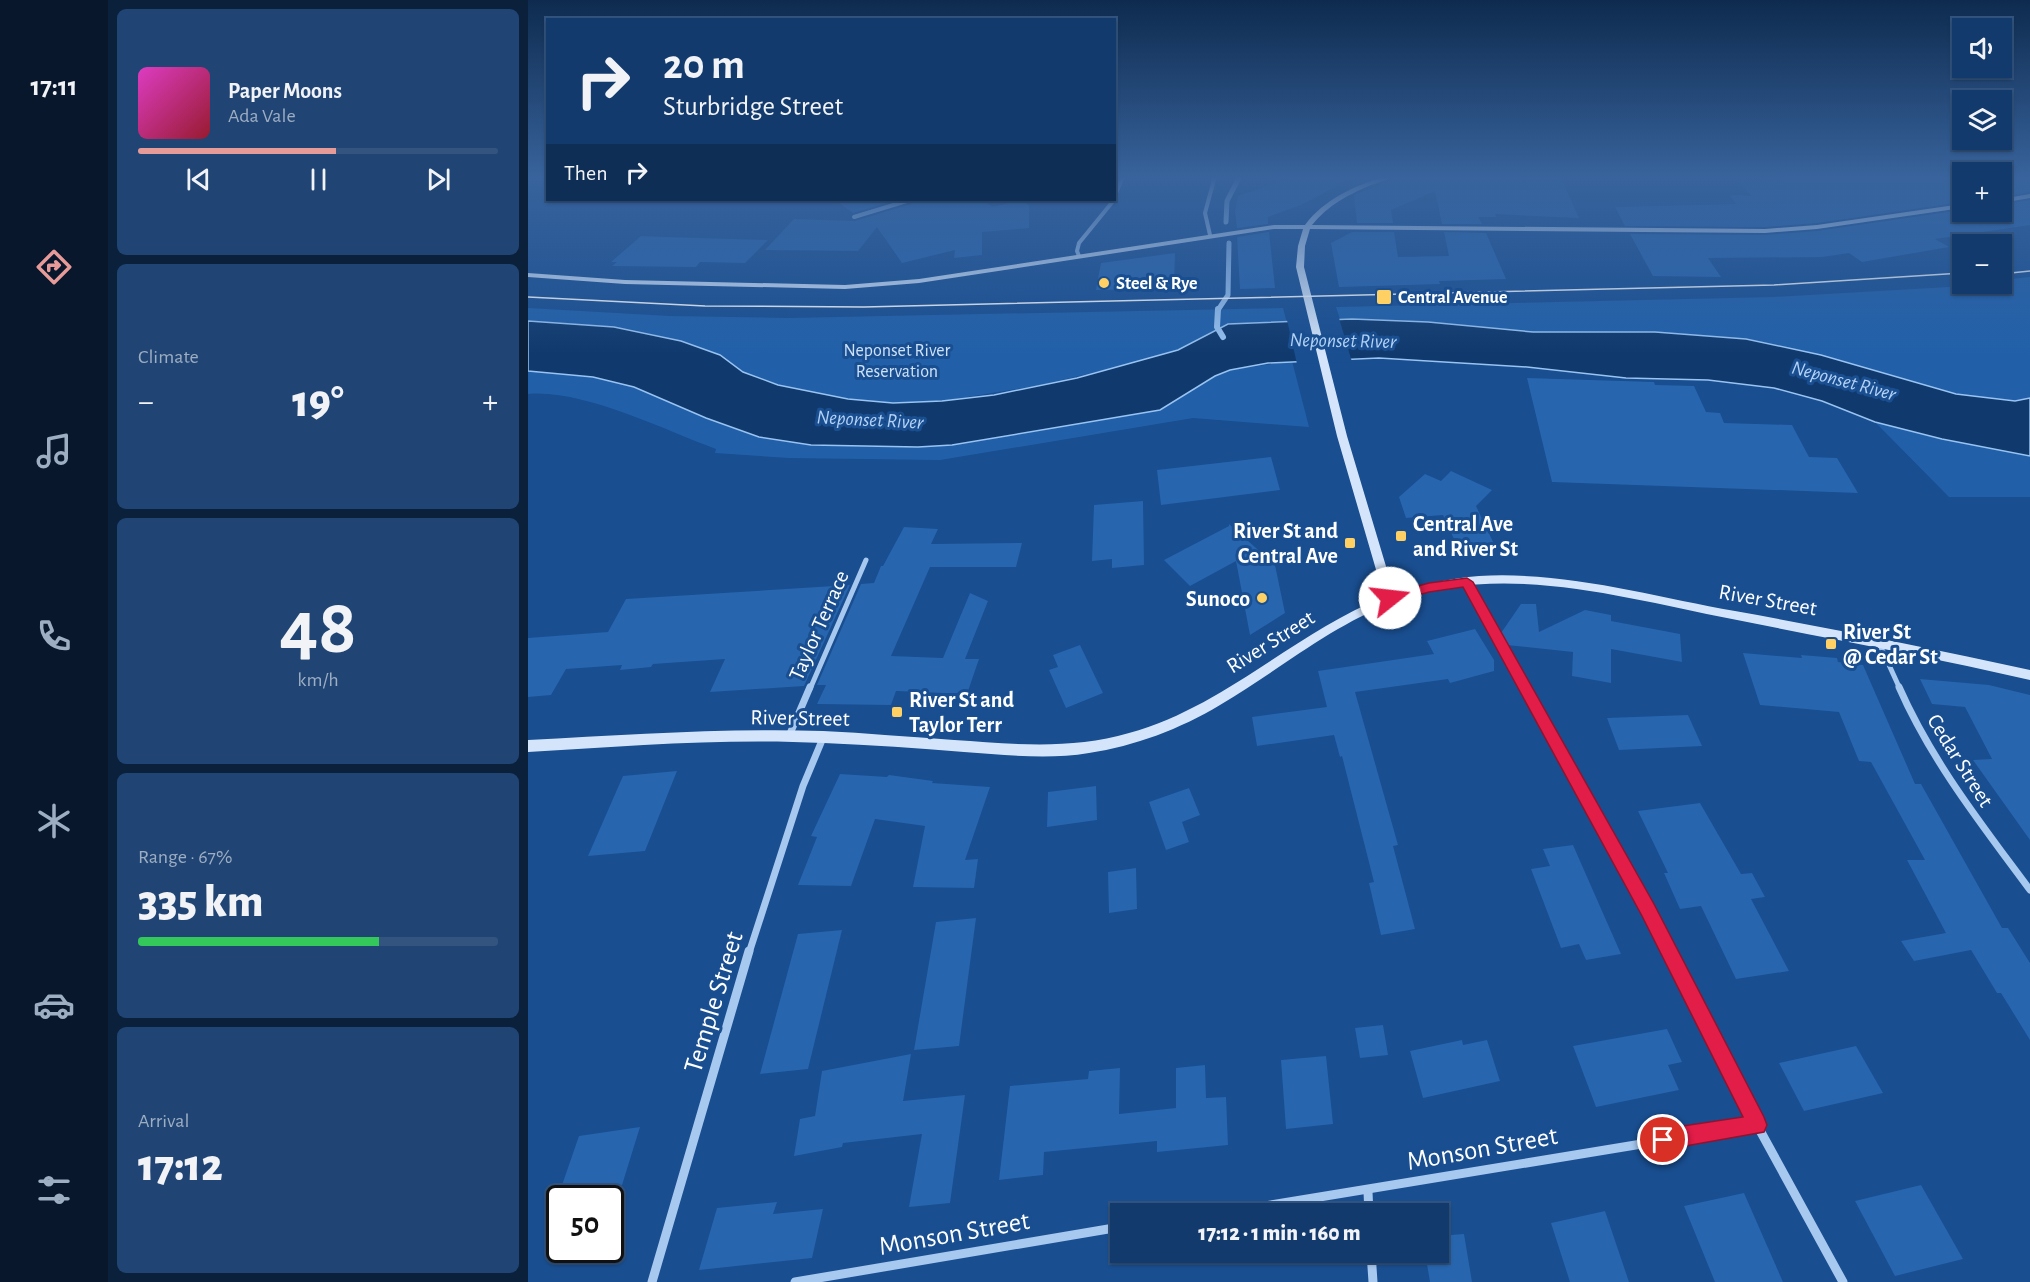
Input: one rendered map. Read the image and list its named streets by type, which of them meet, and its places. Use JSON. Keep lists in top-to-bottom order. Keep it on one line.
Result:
{"streets":{"street":["River Street","Taylor Terrace","Cedar Street","Temple Street","Monson Street"]},"crossings":[["River Street","Taylor Terrace"],["River Street","Cedar Street"],["River Street","Temple Street"]],"water":["Neponset River"],"parks":["Neponset River Reservation"],"places":{"other":["Steel & Rye","Sunoco"],"transit":["Central Avenue","Central Ave and River St","River St and Central Ave","River St @ Cedar St","River St and Taylor Terr"]},"page":{"tabs":"17:11","map_buttons":["+","−"],"turn":["20 m","Sturbridge Street"],"song":["Paper Moons","Ada Vale"],"then":"Then","tile":["Climate",["48","km/h"],["Range · 67%","335 km"],["Arrival","17:12"]],"heat":["−","19°","+"],"limit":"50","trip":"17:12 · 1 min · 160 m"}}
